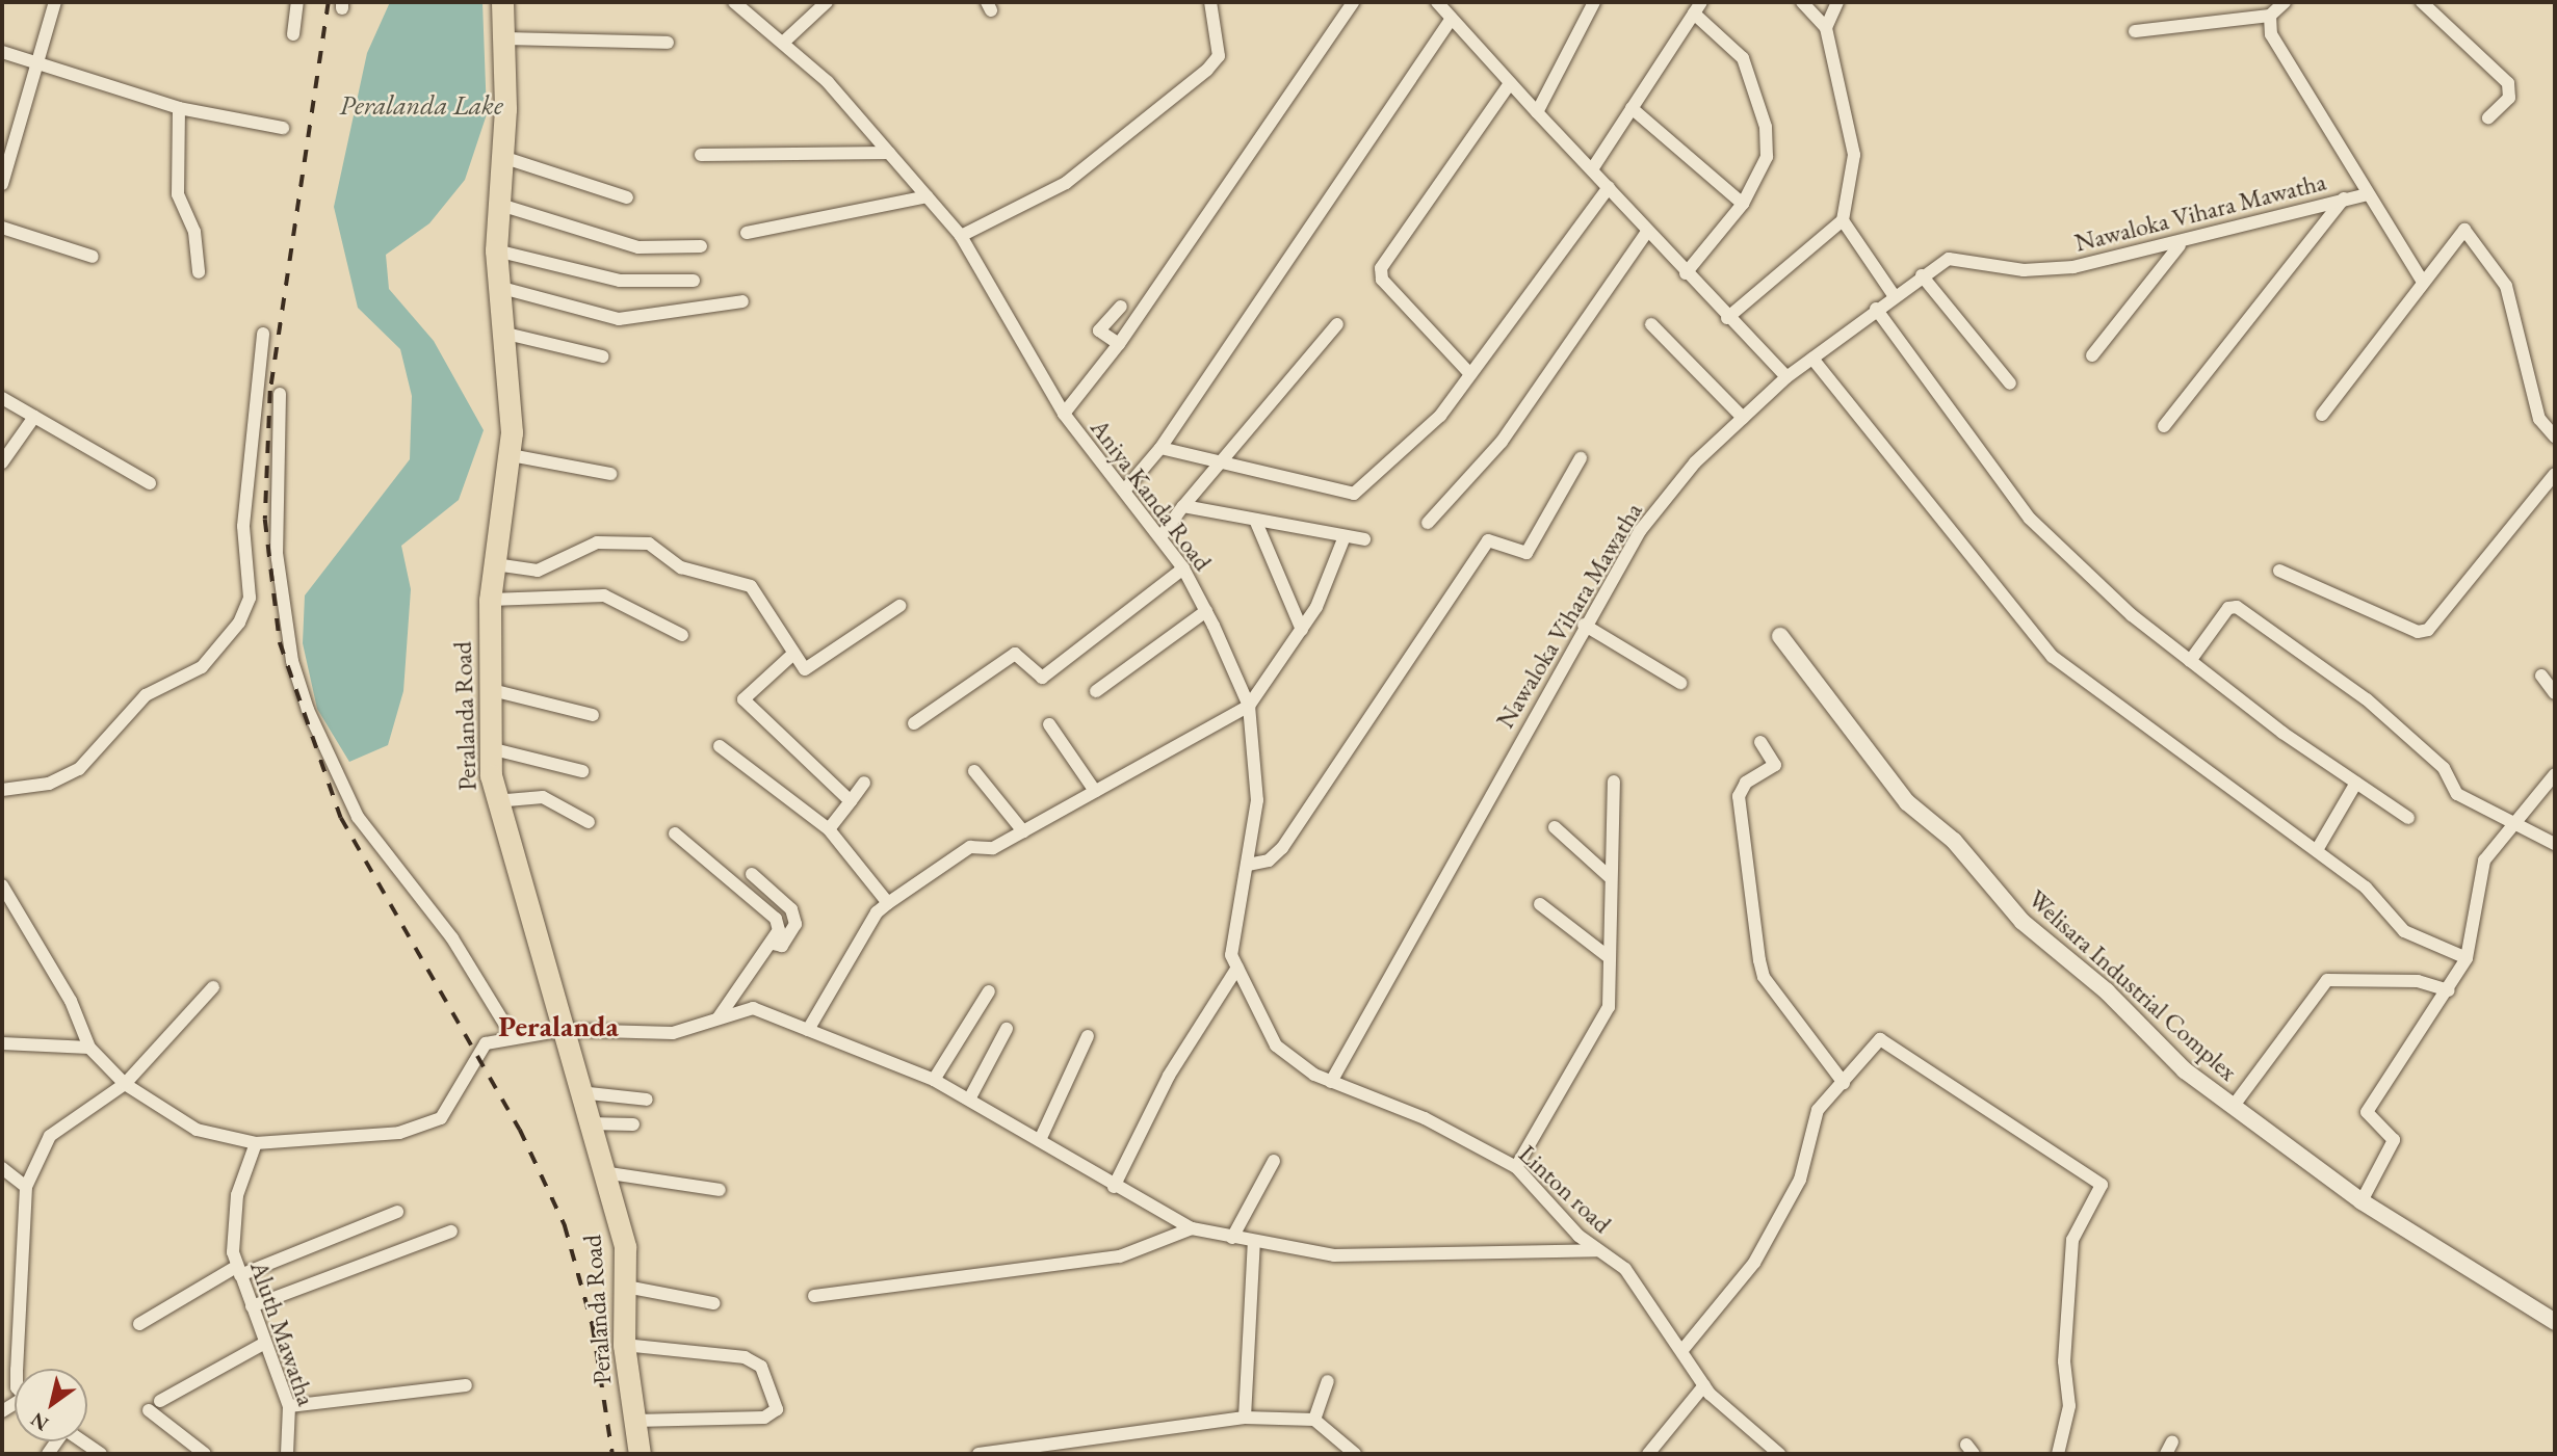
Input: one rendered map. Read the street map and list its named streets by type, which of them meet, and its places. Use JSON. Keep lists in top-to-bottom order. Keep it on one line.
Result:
{"streets":{"main road":["Peralanda Road"],"street":["Nawaloka Vihara Mawatha","Aniya Kanda Road","Welisara Industrial Complex","Linton road","Aluth Mawatha"]},"crossings":[["Nawaloka Vihara Mawatha","Aniya Kanda Road"],["Nawaloka Vihara Mawatha","Linton road"],["Aniya Kanda Road","Linton road"]],"districts":["Peralanda"],"water":["Peralanda Lake"],"north":"bottom left"}
